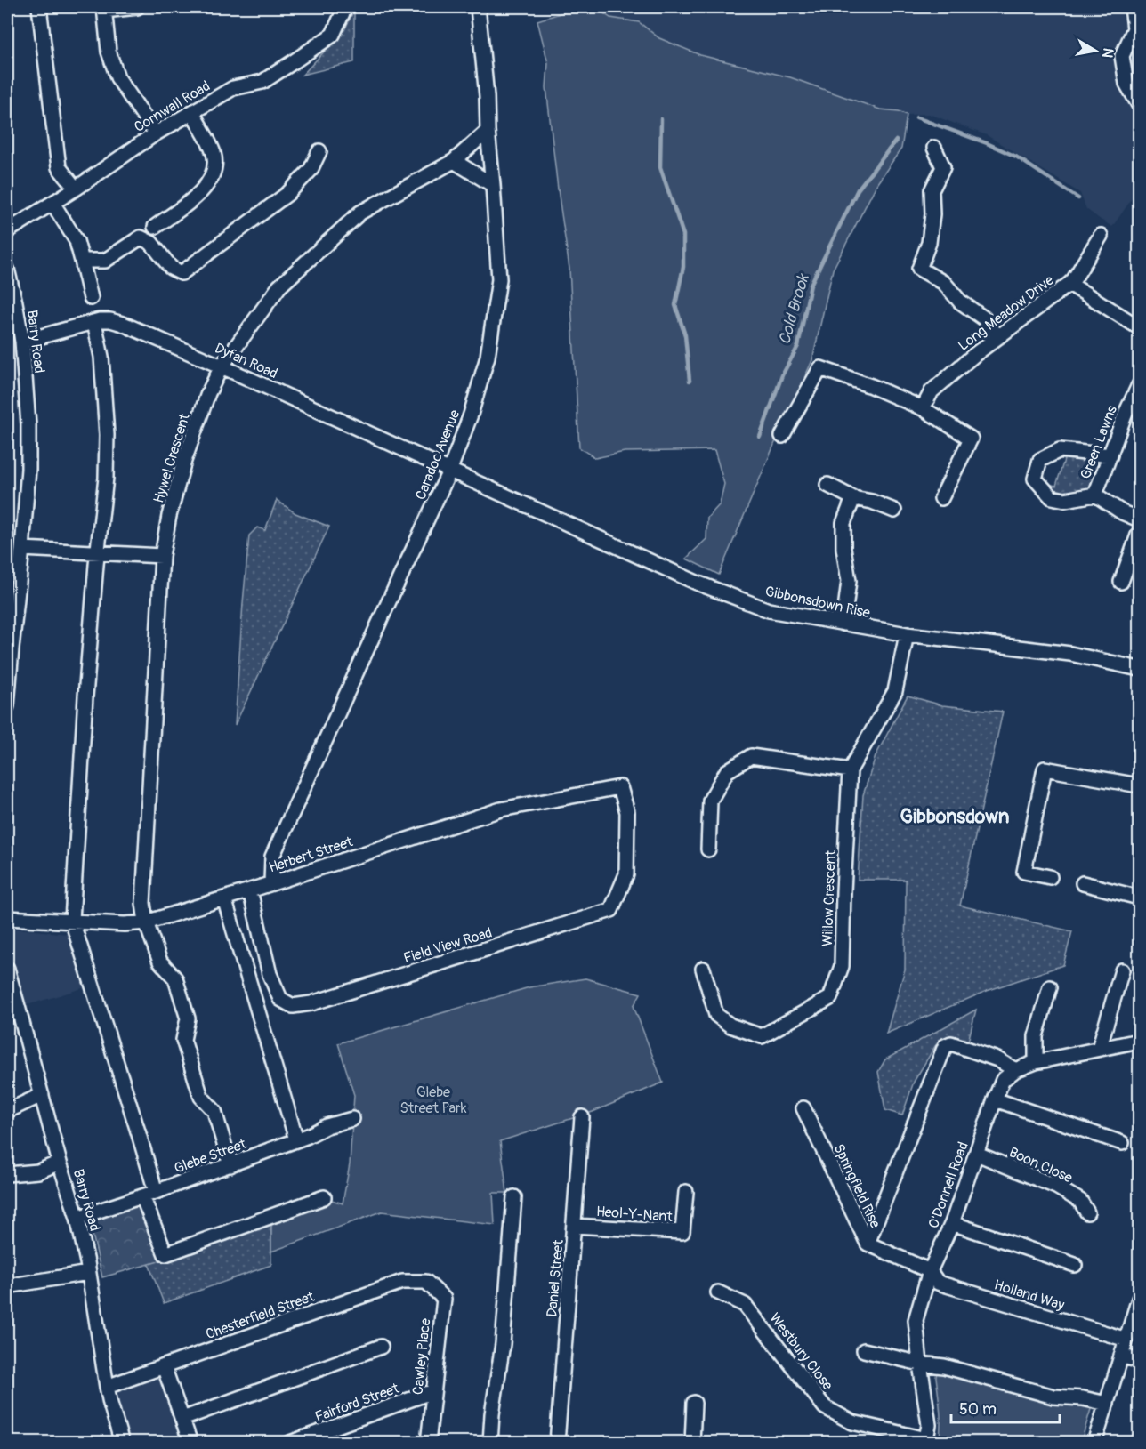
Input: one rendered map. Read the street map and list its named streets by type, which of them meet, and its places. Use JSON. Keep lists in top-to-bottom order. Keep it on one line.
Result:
{"streets":{"street":["Cornwall Road","Long Meadow Drive","Barry Road","Dyfan Road","Green Lawns","Caradoc Avenue","Hywel Crescent","Gibbonsdown Rise","Herbert Street","Willow Crescent","Field View Road","Glebe Street","Boon Close","O'Donnell Road","Springfield Rise","Heol-Y-Nant","Daniel Street","Holland Way","Chesterfield Street","Westbury Close","Cawley Place","Fairford Street"]},"crossings":[["Barry Road","Dyfan Road"],["Barry Road","Glebe Street"],["Barry Road","Chesterfield Street"],["Dyfan Road","Caradoc Avenue"],["Dyfan Road","Hywel Crescent"],["Dyfan Road","Gibbonsdown Rise"],["Caradoc Avenue","Hywel Crescent"],["Caradoc Avenue","Gibbonsdown Rise"],["Caradoc Avenue","Herbert Street"],["Hywel Crescent","Herbert Street"],["Hywel Crescent","Glebe Street"],["Gibbonsdown Rise","Willow Crescent"],["Herbert Street","Field View Road"],["Boon Close","O'Donnell Road"],["O'Donnell Road","Springfield Rise"],["O'Donnell Road","Holland Way"],["O'Donnell Road","Westbury Close"],["Springfield Rise","Holland Way"],["Heol-Y-Nant","Daniel Street"],["Chesterfield Street","Cawley Place"],["Cawley Place","Fairford Street"]],"districts":["Gibbonsdown"],"water":["Cold Brook"],"parks":["Glebe Street Park"],"scale_bar":"50 m","north":"right"}
